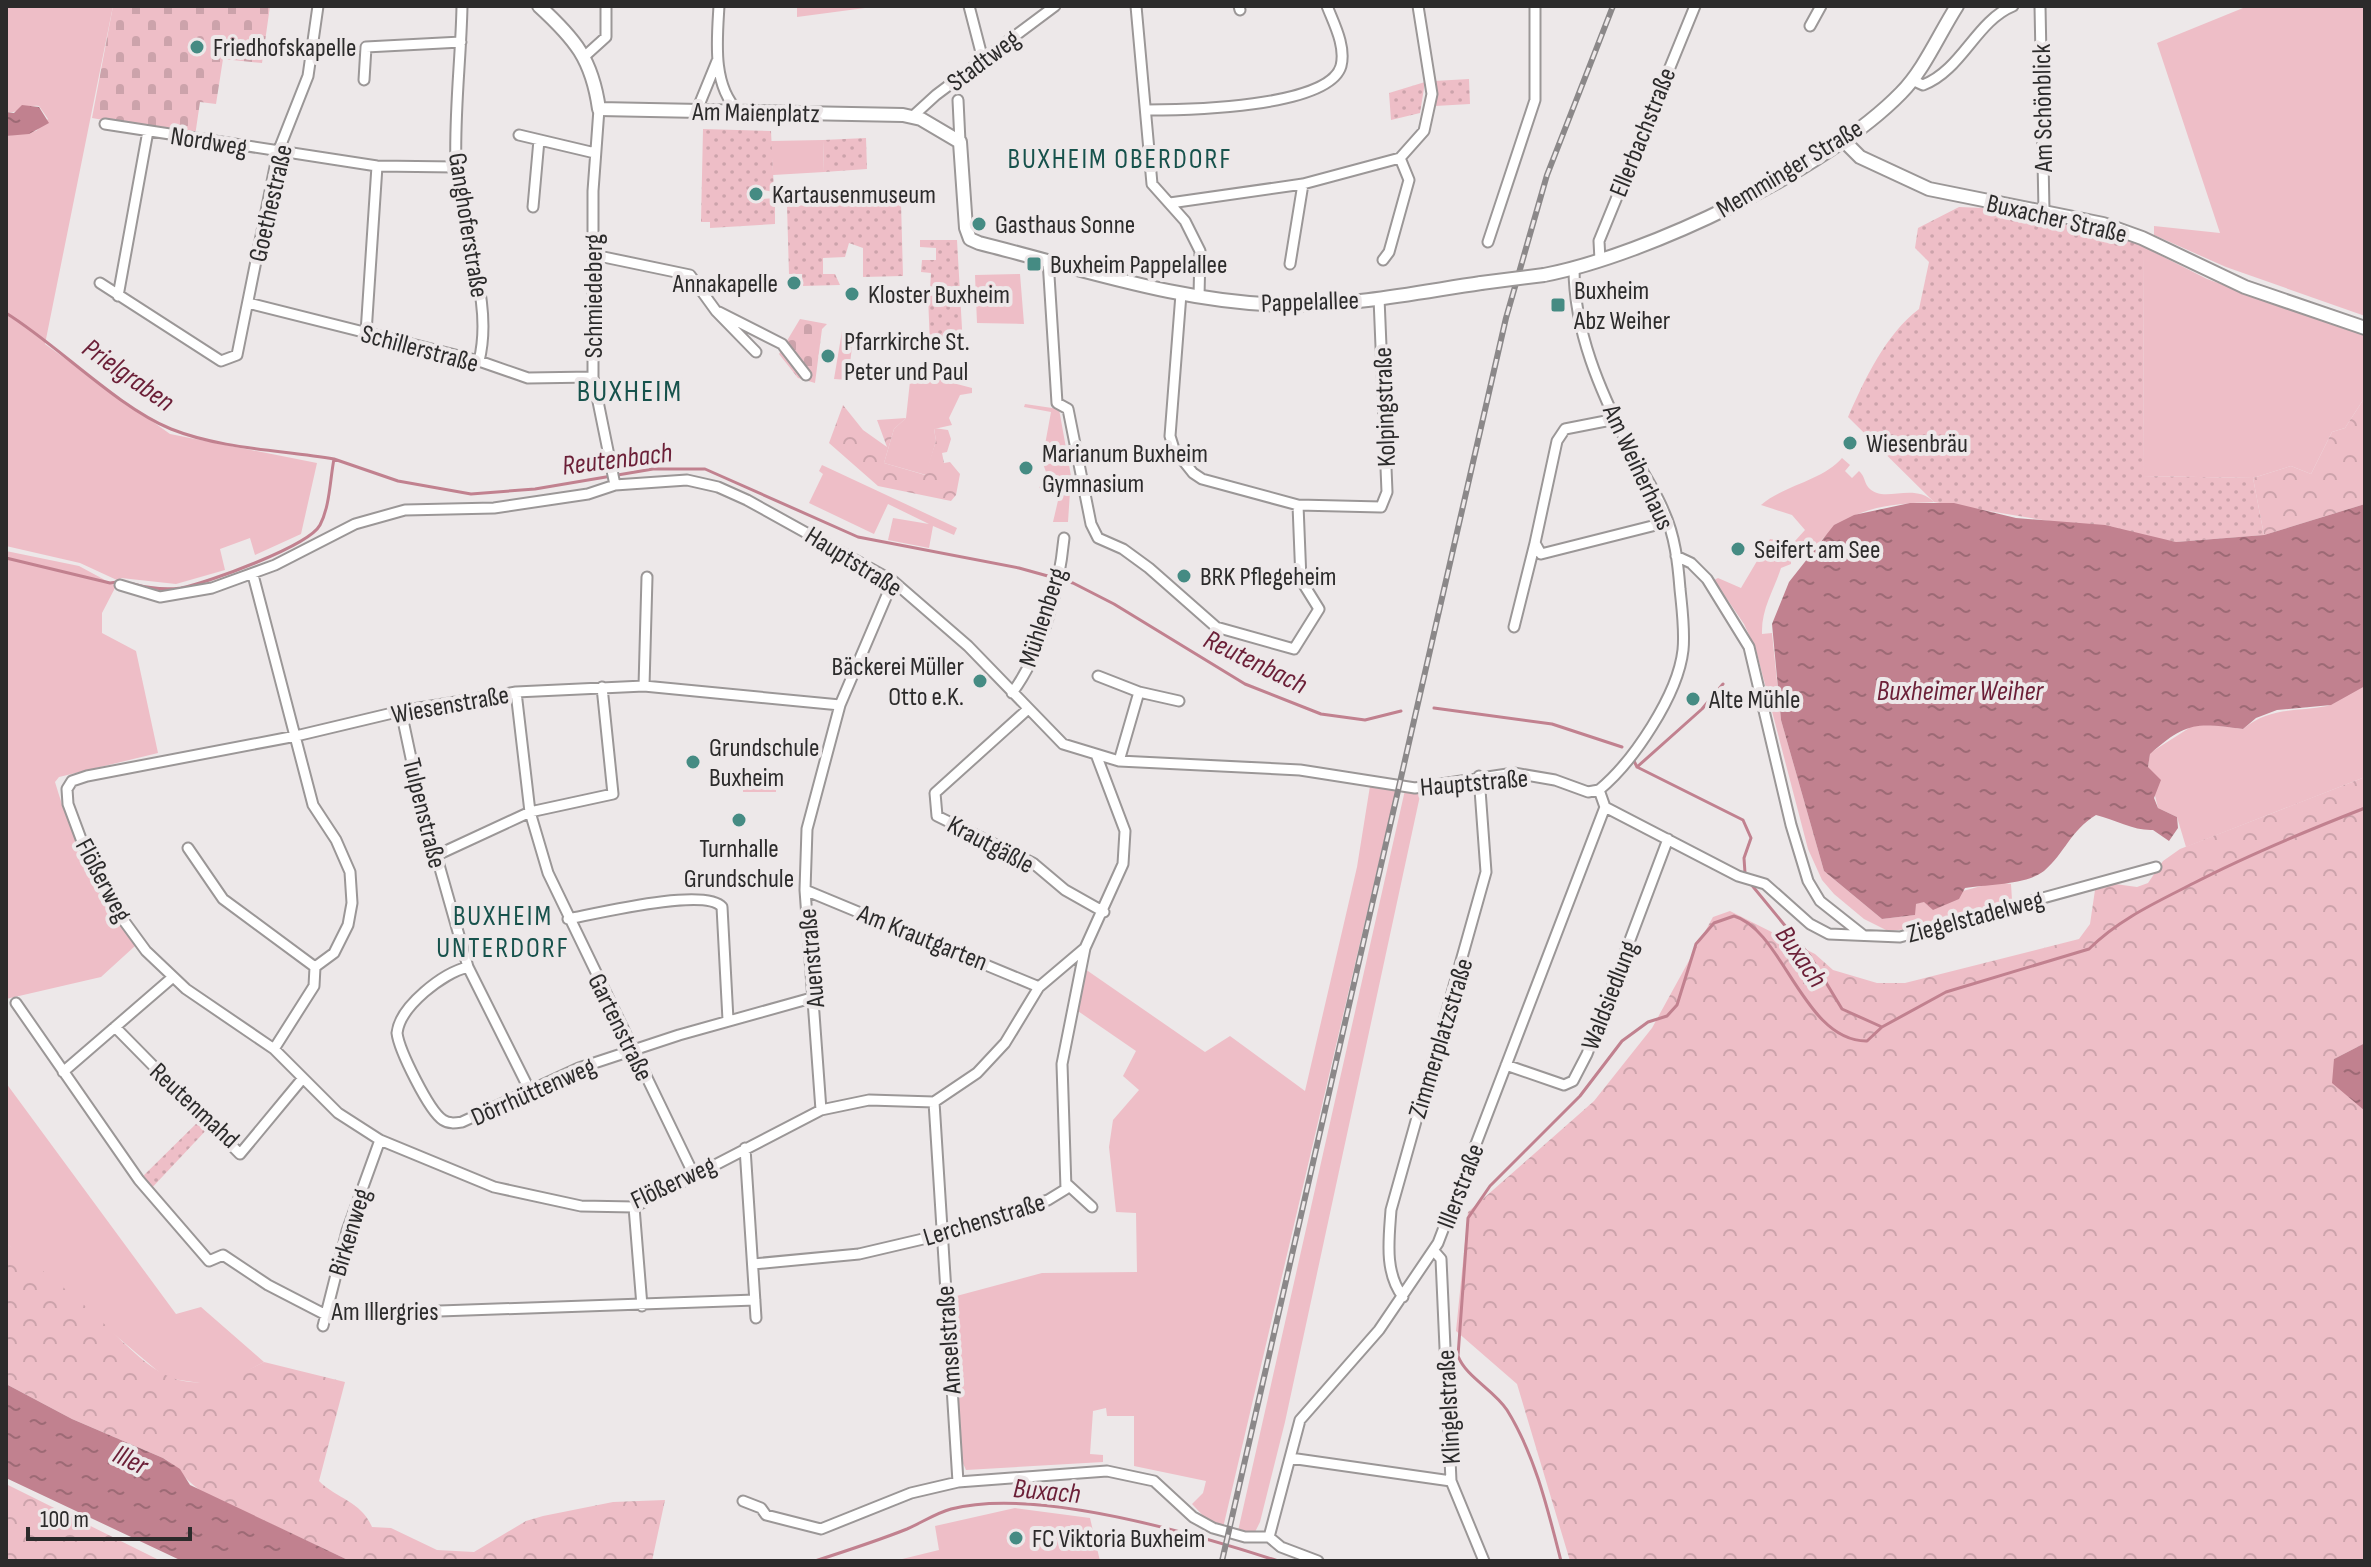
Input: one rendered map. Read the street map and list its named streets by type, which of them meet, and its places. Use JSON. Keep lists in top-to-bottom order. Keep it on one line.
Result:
{"streets":{"street":["Stadtweg","Am Schönblick","Am Maienplatz","Ellerbachstraße","Nordweg","Memminger Straße","Goethestraße","Buxacher Straße","Ganghoferstraße","Schmiedeberg","Pappelallee","Schillerstraße","Kolpingstraße","Am Weiherhaus","Hauptstraße","Mühlenberg","Wiesenstraße","Tulpenstraße","Krautgäßle","Flößerweg","Ziegelstadelweg","Am Krautgarten","Auenstraße","Waldsiedlung","Gartenstraße","Zimmerplatzstraße","Dörrhüttenweg","Reutenmahd","Illerstraße","Lerchenstraße","Birkenweg","Am Illergries","Amselstraße","Klingelstraße"]},"crossings":[["Stadtweg","Am Maienplatz"],["Stadtweg","Pappelallee"],["Am Schönblick","Buxacher Straße"],["Am Maienplatz","Schmiedeberg"],["Ellerbachstraße","Memminger Straße"],["Nordweg","Goethestraße"],["Nordweg","Ganghoferstraße"],["Memminger Straße","Buxacher Straße"],["Memminger Straße","Pappelallee"],["Memminger Straße","Am Weiherhaus"],["Goethestraße","Schillerstraße"],["Ganghoferstraße","Schillerstraße"],["Schmiedeberg","Schillerstraße"],["Schmiedeberg","Hauptstraße"],["Pappelallee","Kolpingstraße"],["Pappelallee","Am Weiherhaus"],["Am Weiherhaus","Hauptstraße"],["Hauptstraße","Mühlenberg"],["Hauptstraße","Krautgäßle"],["Hauptstraße","Auenstraße"],["Hauptstraße","Zimmerplatzstraße"],["Wiesenstraße","Tulpenstraße"],["Wiesenstraße","Flößerweg"],["Wiesenstraße","Auenstraße"],["Wiesenstraße","Gartenstraße"],["Tulpenstraße","Dörrhüttenweg"],["Flößerweg","Auenstraße"],["Flößerweg","Gartenstraße"],["Flößerweg","Reutenmahd"],["Flößerweg","Birkenweg"],["Flößerweg","Amselstraße"],["Ziegelstadelweg","Waldsiedlung"],["Ziegelstadelweg","Illerstraße"],["Am Krautgarten","Auenstraße"],["Auenstraße","Dörrhüttenweg"],["Waldsiedlung","Illerstraße"],["Gartenstraße","Dörrhüttenweg"],["Zimmerplatzstraße","Illerstraße"],["Illerstraße","Klingelstraße"],["Lerchenstraße","Amselstraße"],["Birkenweg","Am Illergries"]],"districts":["BUXHEIM OBERDORF","BUXHEIM","BUXHEIM UNTERDORF"],"water":["Prielgraben","Reutenbach","Buxheimer Weiher","Buxach","Iller"],"places":{"other":["Friedhofskapelle","Kartausenmuseum","Gasthaus Sonne","Annakapelle","Kloster Buxheim","Pfarrkirche St. Peter und Paul","Wiesenbräu","Marianum Buxheim Gymnasium","Seifert am See","BRK Pflegeheim","Bäckerei Müller Otto e.K.","Alte Mühle","Grundschule Buxheim","Turnhalle Grundschule","FC Viktoria Buxheim"],"transit":["Buxheim Pappelallee","Buxheim Abz Weiher"]},"scale_bar":"100 m"}
